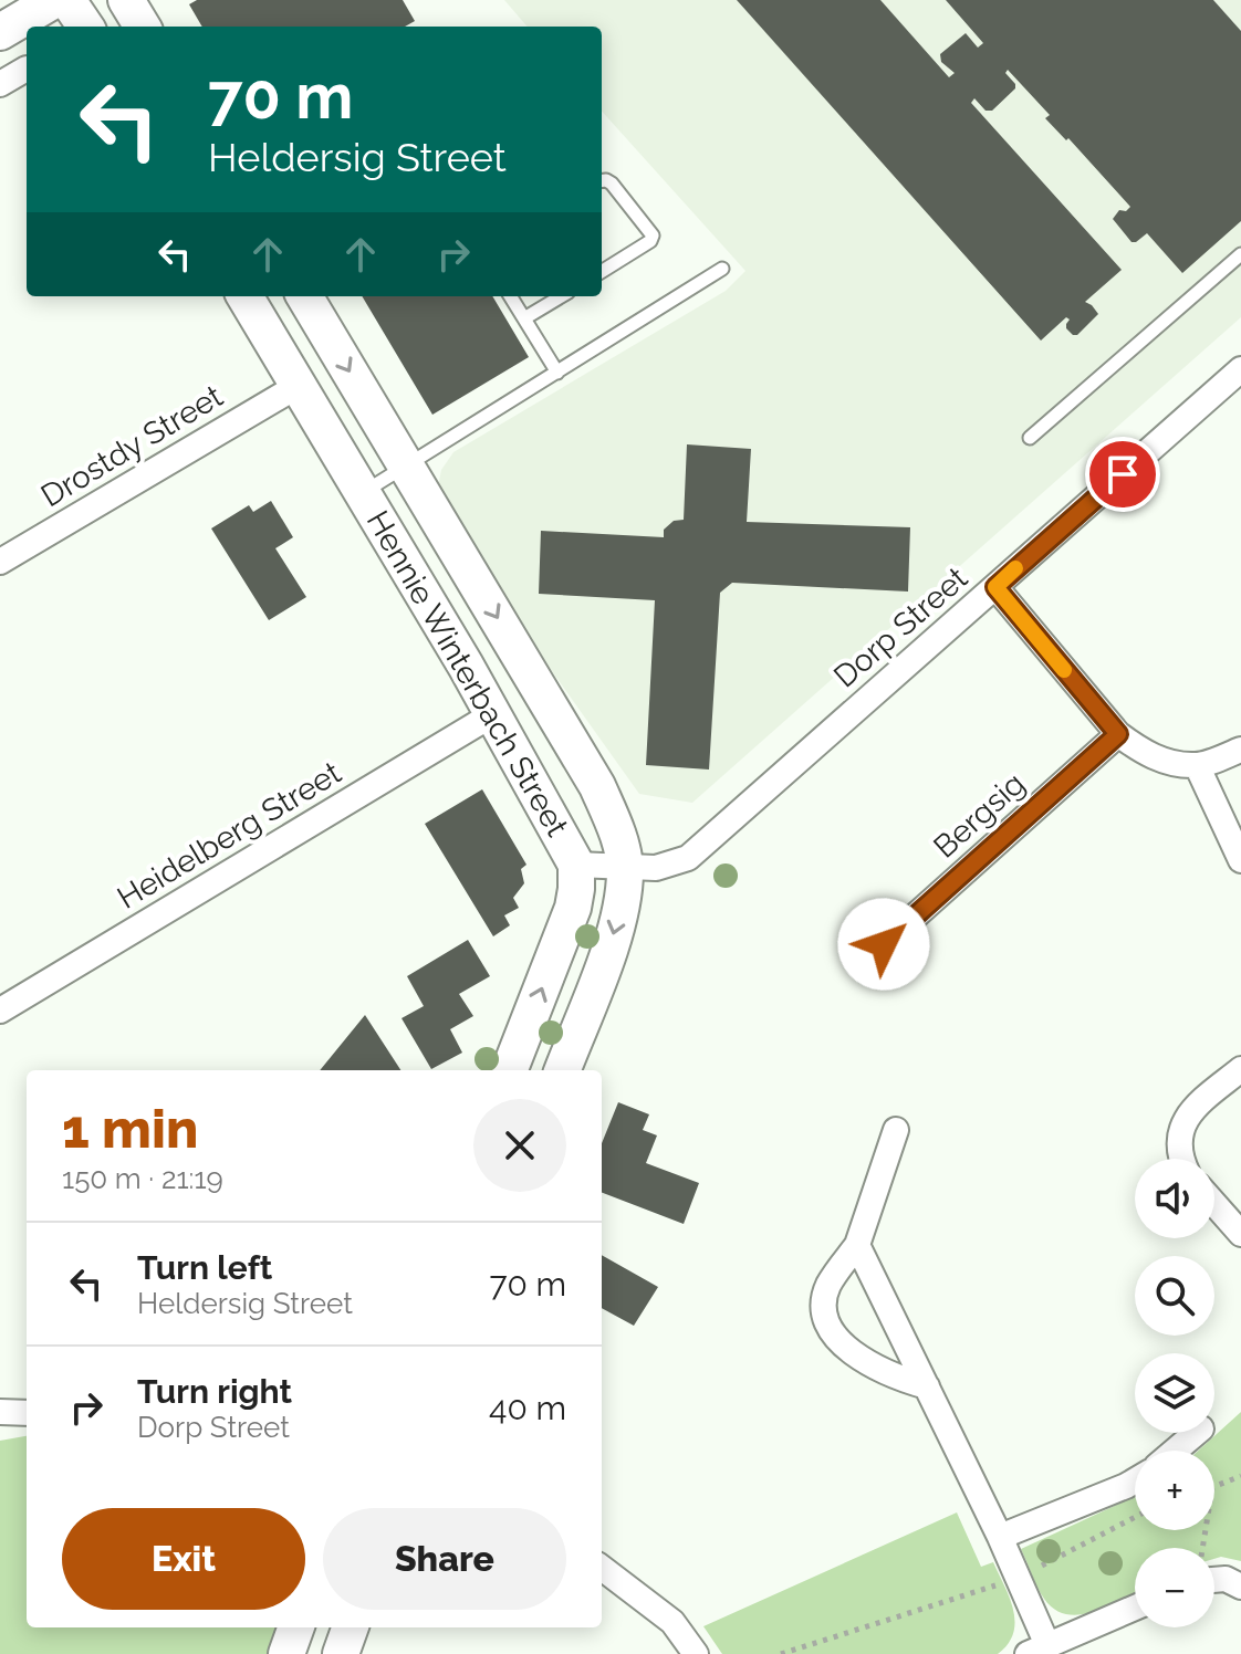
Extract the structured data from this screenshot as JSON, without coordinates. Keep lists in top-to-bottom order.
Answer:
{
  "streets": {
    "street": [
      "Drostdy Street",
      "Dorp Street",
      "Hennie Winterbach Street",
      "Bergsig",
      "Heidelberg Street"
    ]
  },
  "crossings": [
    ["Drostdy Street", "Hennie Winterbach Street"],
    ["Dorp Street", "Hennie Winterbach Street"],
    ["Hennie Winterbach Street", "Heidelberg Street"]
  ],
  "page": {
    "turn": ["70 m", "Heldersig Street"],
    "heading": ["1 min", "150 m · 21:19"],
    "map_buttons": ["+", "−"],
    "list": [
      {
        "name": "Turn left",
        "note": "Heldersig Street",
        "value": "70 m"
      },
      {
        "name": "Turn right",
        "note": "Dorp Street",
        "value": "40 m"
      }
    ],
    "buttons": ["Exit", "Share"]
  }
}
